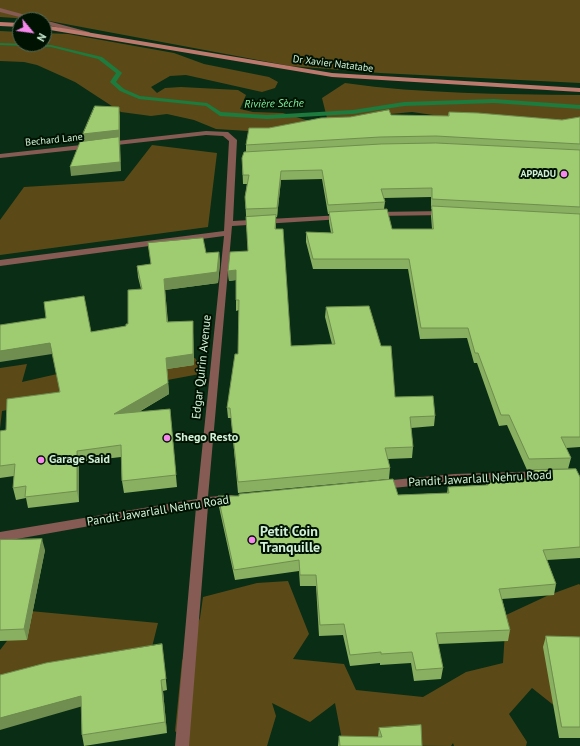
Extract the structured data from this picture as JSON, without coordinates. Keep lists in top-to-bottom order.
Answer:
{
  "streets": {
    "main road": ["Dr Xavier Natatabe"],
    "street": ["Bechard Lane", "Edgar Quirin Avenue", "Pandit Jawarlall Nehru Road"]
  },
  "crossings": [
    ["Bechard Lane", "Edgar Quirin Avenue"],
    ["Edgar Quirin Avenue", "Pandit Jawarlall Nehru Road"]
  ],
  "water": ["Rivière Sèche"],
  "places": [
    "APPADU",
    "Shego Resto",
    "Garage Said",
    "Petit Coin Tranquille"
  ],
  "north": "bottom right"
}
